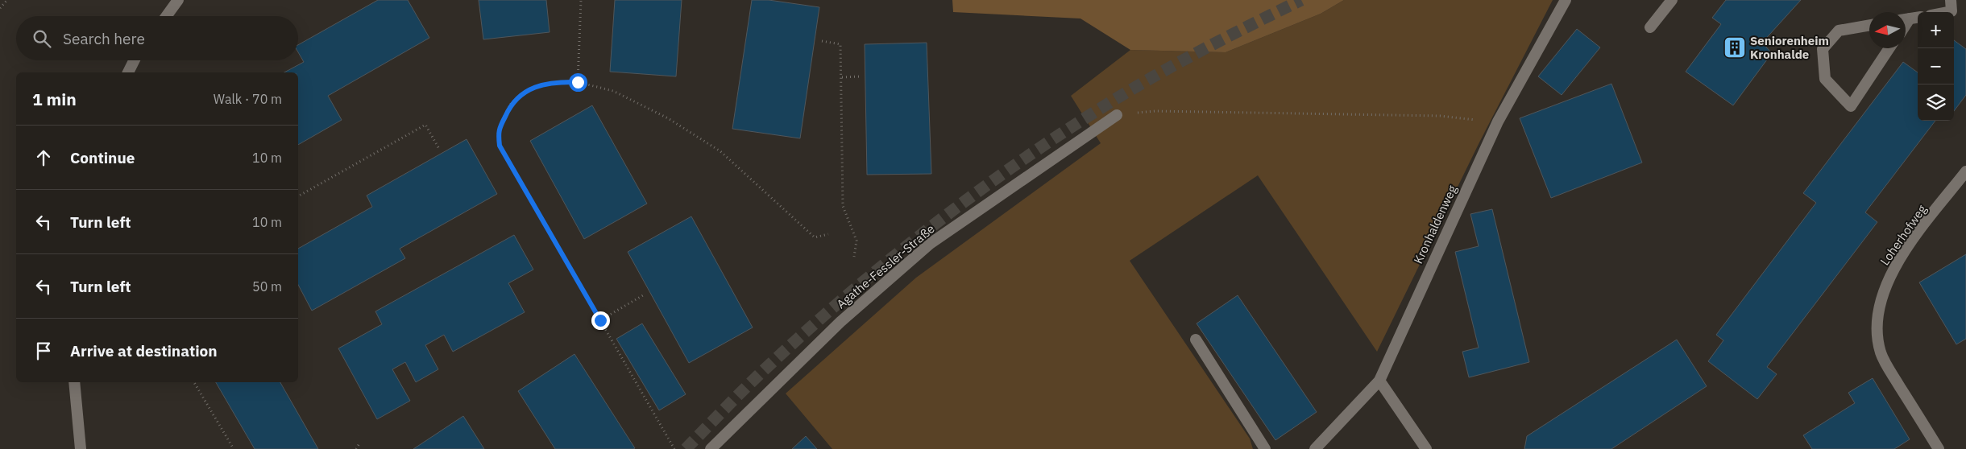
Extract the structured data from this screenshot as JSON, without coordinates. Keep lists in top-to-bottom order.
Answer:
{
  "streets": {
    "street": ["Kronhaldenweg", "Loherhofweg", "Agathe-Fessler-Straße"]
  },
  "places": {
    "building": ["Seniorenheim Kronhalde"]
  },
  "north": "left",
  "page": {
    "map_buttons": ["+", "−"],
    "search": "Search here",
    "heading": ["1 min", "Walk · 70 m"],
    "list": [
      ["Continue", "10 m"],
      ["Turn left", "10 m"],
      ["Turn left", "50 m"],
      "Arrive at destination"
    ]
  }
}
